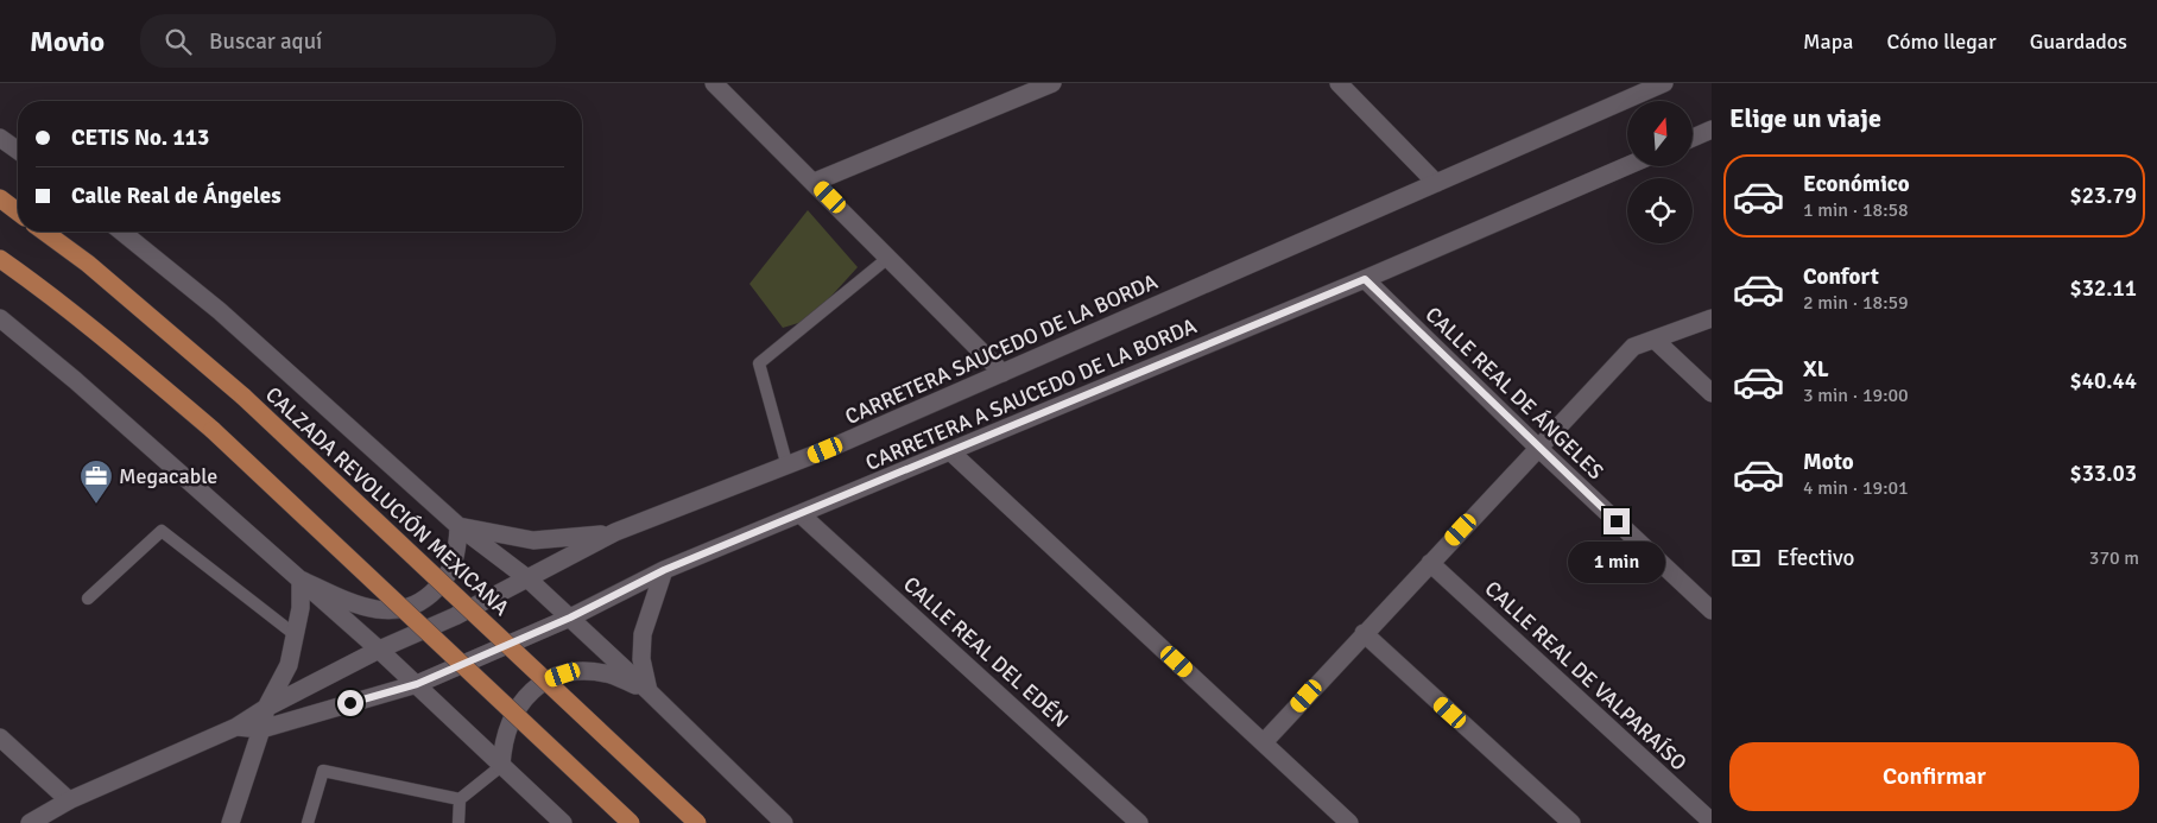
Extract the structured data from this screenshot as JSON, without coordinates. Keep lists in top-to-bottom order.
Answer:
{
  "streets": {
    "main road": ["CALZADA REVOLUCIÓN MEXICANA"],
    "street": [
      "CARRETERA SAUCEDO DE LA BORDA",
      "CALLE REAL DE ÁNGELES",
      "CARRETERA A SAUCEDO DE LA BORDA",
      "CALLE REAL DEL EDÉN",
      "CALLE REAL DE VALPARAÍSO"
    ]
  },
  "crossings": [
    ["CARRETERA SAUCEDO DE LA BORDA", "CALZADA REVOLUCIÓN MEXICANA"],
    ["CALLE REAL DE ÁNGELES", "CARRETERA A SAUCEDO DE LA BORDA"],
    ["CARRETERA A SAUCEDO DE LA BORDA", "CALZADA REVOLUCIÓN MEXICANA"],
    ["CARRETERA A SAUCEDO DE LA BORDA", "CALLE REAL DEL EDÉN"]
  ],
  "places": {
    "office": ["Megacable"]
  },
  "north": "top",
  "page": {
    "header": "Movio",
    "search": "Buscar aquí",
    "nav": ["Mapa", "Cómo llegar", "Guardados"],
    "heading": "Elige un viaje",
    "banner": ["CETIS No. 113", "Calle Real de Ángeles"],
    "list": [
      {
        "name": "Económico",
        "note": "1 min · 18:58",
        "value": "$23.79"
      },
      {
        "name": "Confort",
        "note": "2 min · 18:59",
        "value": "$32.11"
      },
      {
        "name": "XL",
        "note": "3 min · 19:00",
        "value": "$40.44"
      },
      {
        "name": "Moto",
        "note": "4 min · 19:01",
        "value": "$33.03"
      }
    ],
    "pay": ["Efectivo", "370 m"],
    "bubble": "1 min",
    "buttons": "Confirmar"
  }
}
